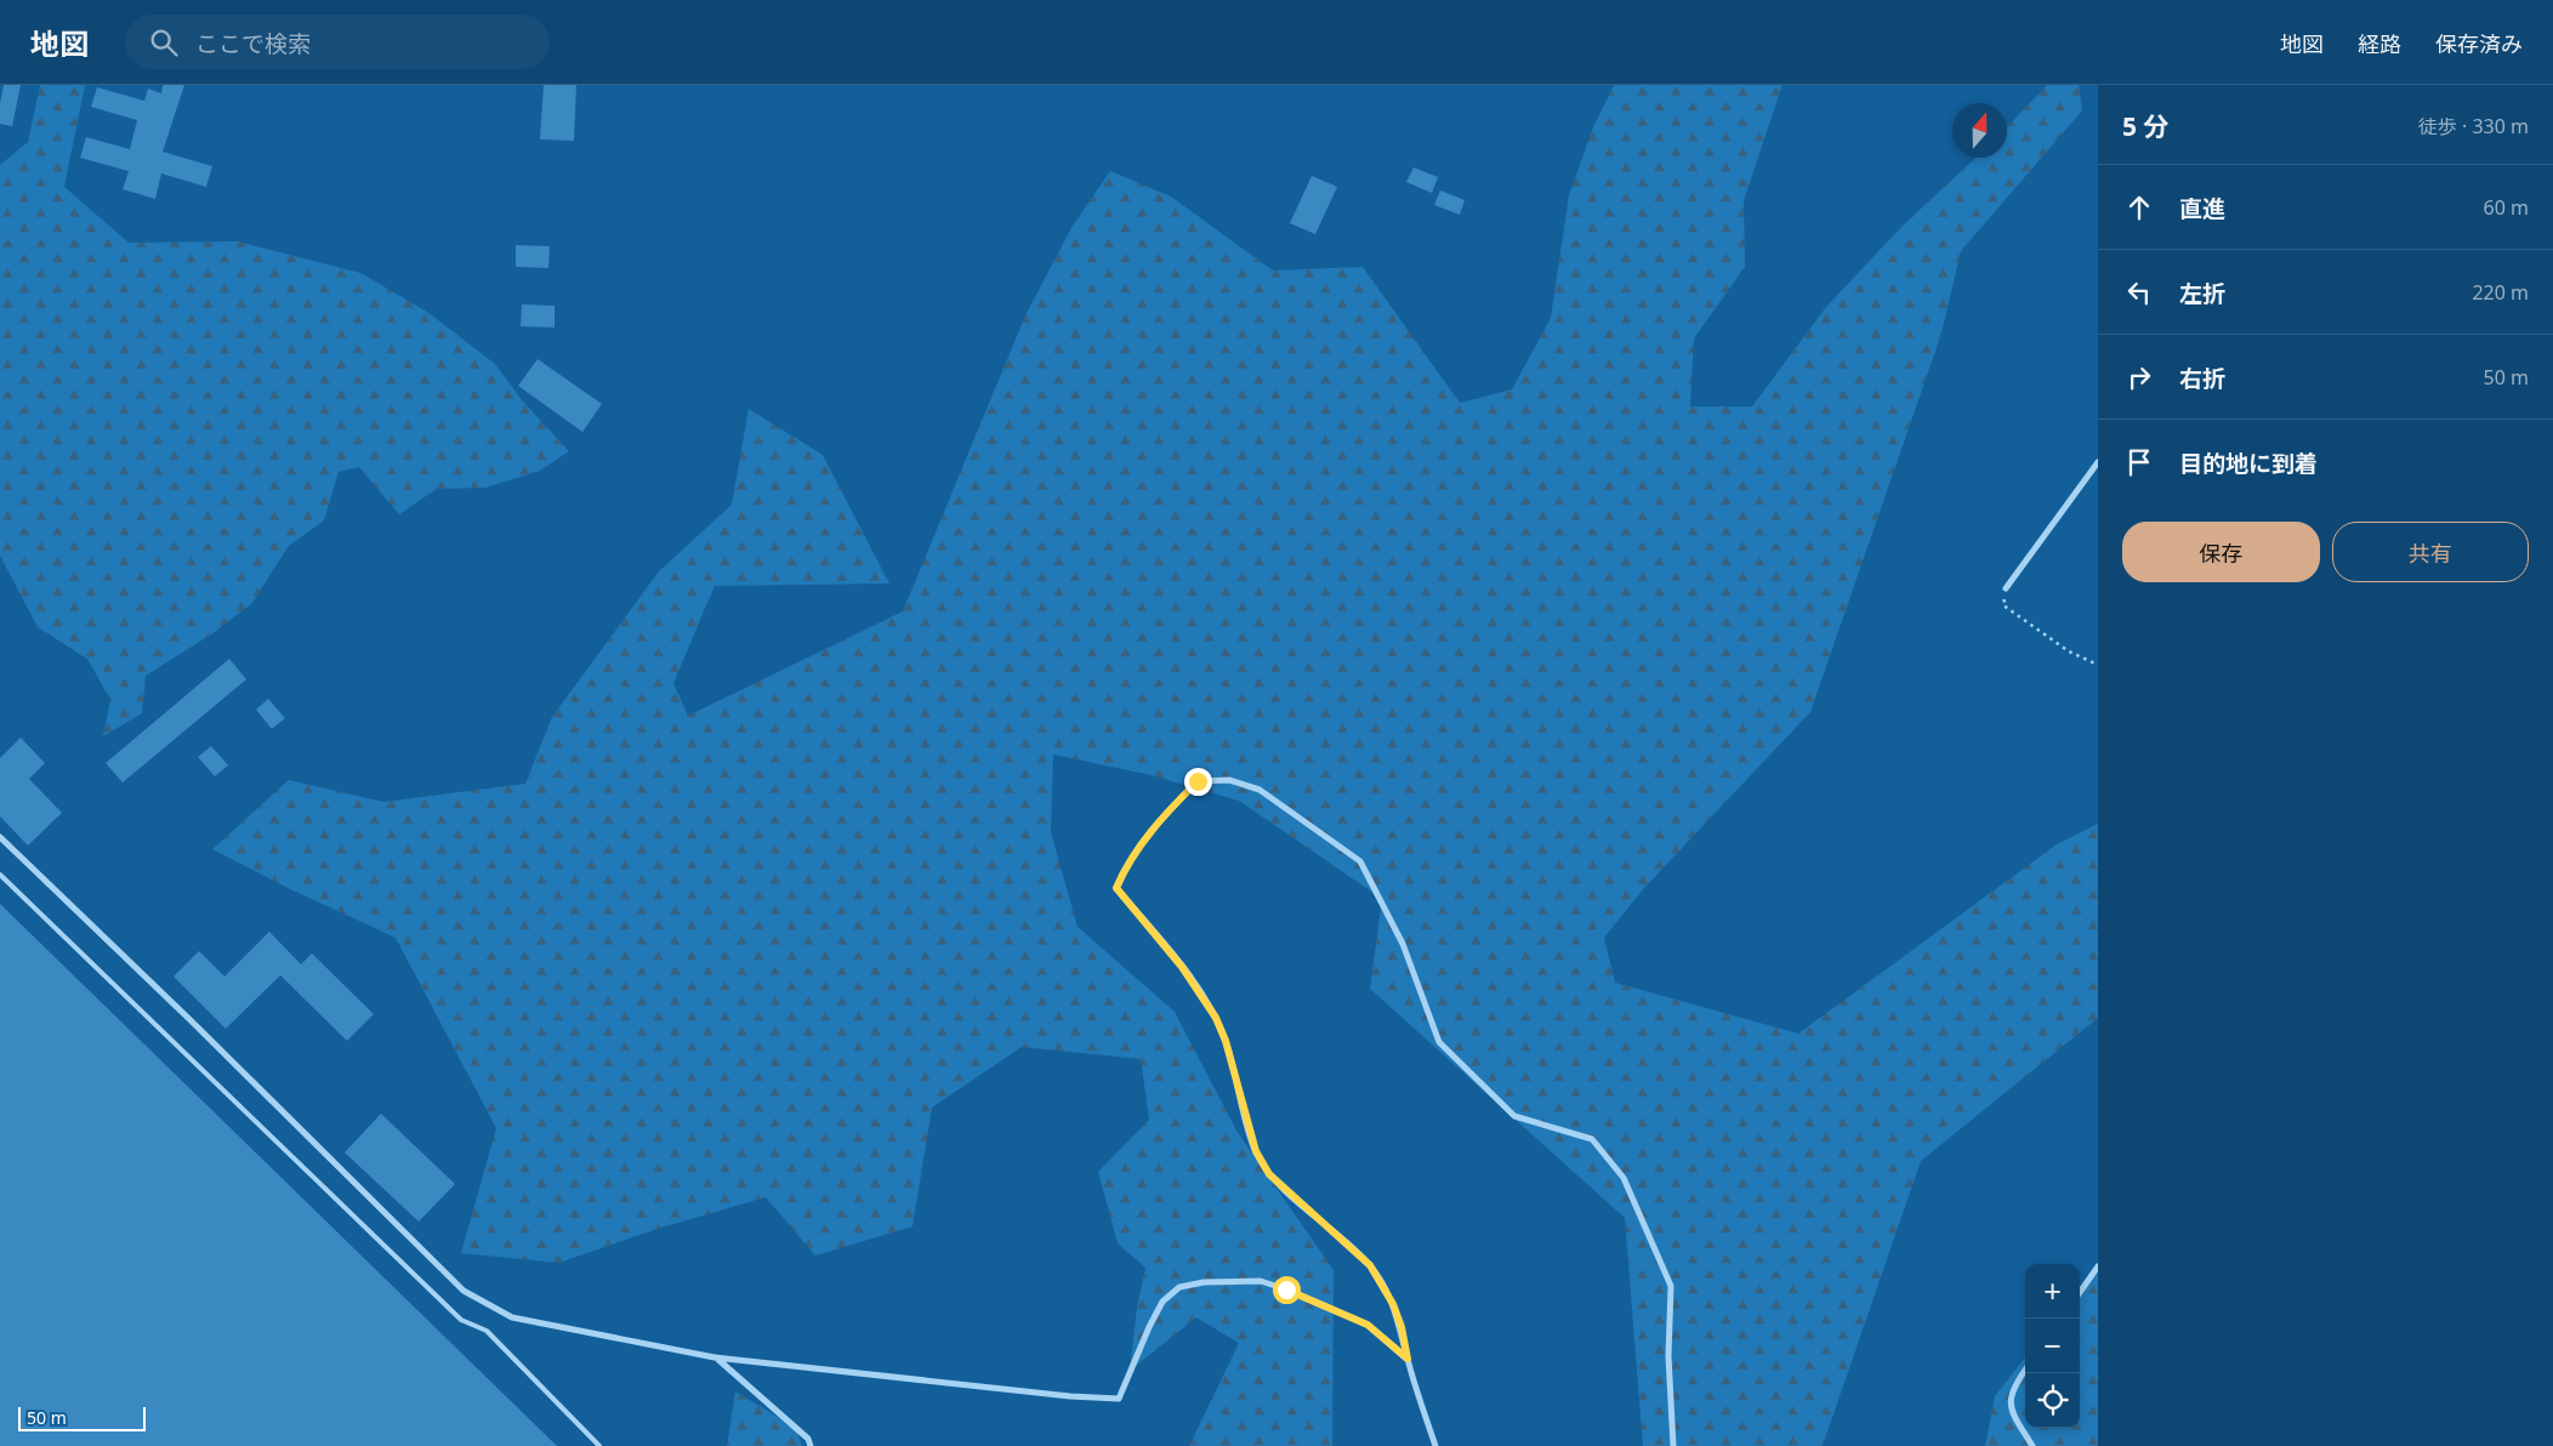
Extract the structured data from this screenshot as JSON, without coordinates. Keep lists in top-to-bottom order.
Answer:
{
  "scale_bar": "50 m",
  "north": "top",
  "page": {
    "header": "地図",
    "search": "ここで検索",
    "nav": ["地図", "経路", "保存済み"],
    "heading": ["5 分", "徒歩 · 330 m"],
    "list": [
      ["直進", "60 m"],
      ["左折", "220 m"],
      ["右折", "50 m"],
      "目的地に到着"
    ],
    "buttons": ["保存", "共有"],
    "map_buttons": ["+", "−"],
    "scale": "50 m"
  }
}
